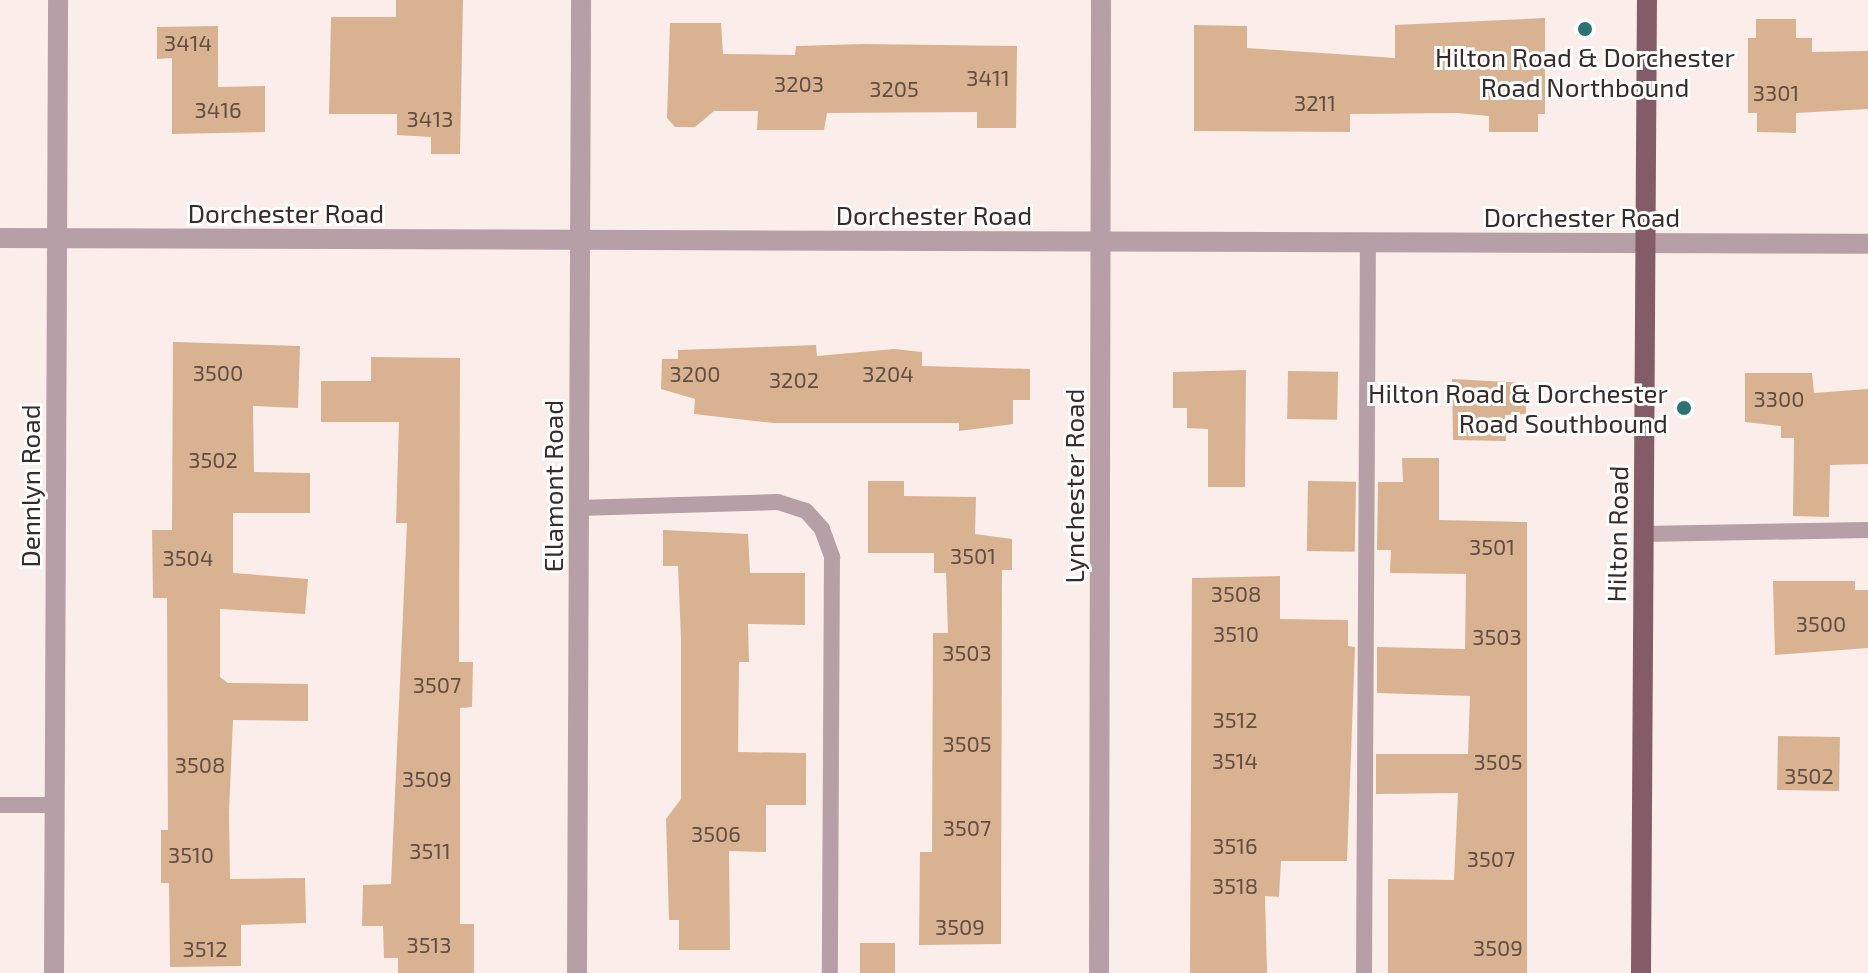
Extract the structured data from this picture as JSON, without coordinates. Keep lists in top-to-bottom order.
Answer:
{
  "streets": {
    "main road": ["Hilton Road"],
    "street": [
      "Dorchester Road",
      "Dennlyn Road",
      "Ellamont Road",
      "Lynchester Road"
    ]
  },
  "crossings": [
    ["Dorchester Road", "Dennlyn Road"],
    ["Dorchester Road", "Ellamont Road"],
    ["Dorchester Road", "Lynchester Road"],
    ["Dorchester Road", "Hilton Road"]
  ],
  "places": ["Hilton Road & Dorchester Road Northbound", "Hilton Road & Dorchester Road Southbound"],
  "house_numbers": [
    "3414",
    "3411",
    "3203",
    "3205",
    "3301",
    "3211",
    "3416",
    "3413",
    "3500",
    "3200",
    "3204",
    "3202",
    "3300",
    "3502",
    "3501",
    "3501",
    "3504",
    "3508",
    "3500",
    "3510",
    "3503",
    "3503",
    "3507",
    "3512",
    "3505",
    "3514",
    "3505",
    "3508",
    "3502",
    "3509",
    "3507",
    "3506",
    "3516",
    "3511",
    "3510",
    "3507",
    "3518",
    "3509",
    "3513",
    "3509",
    "3512"
  ]
}
